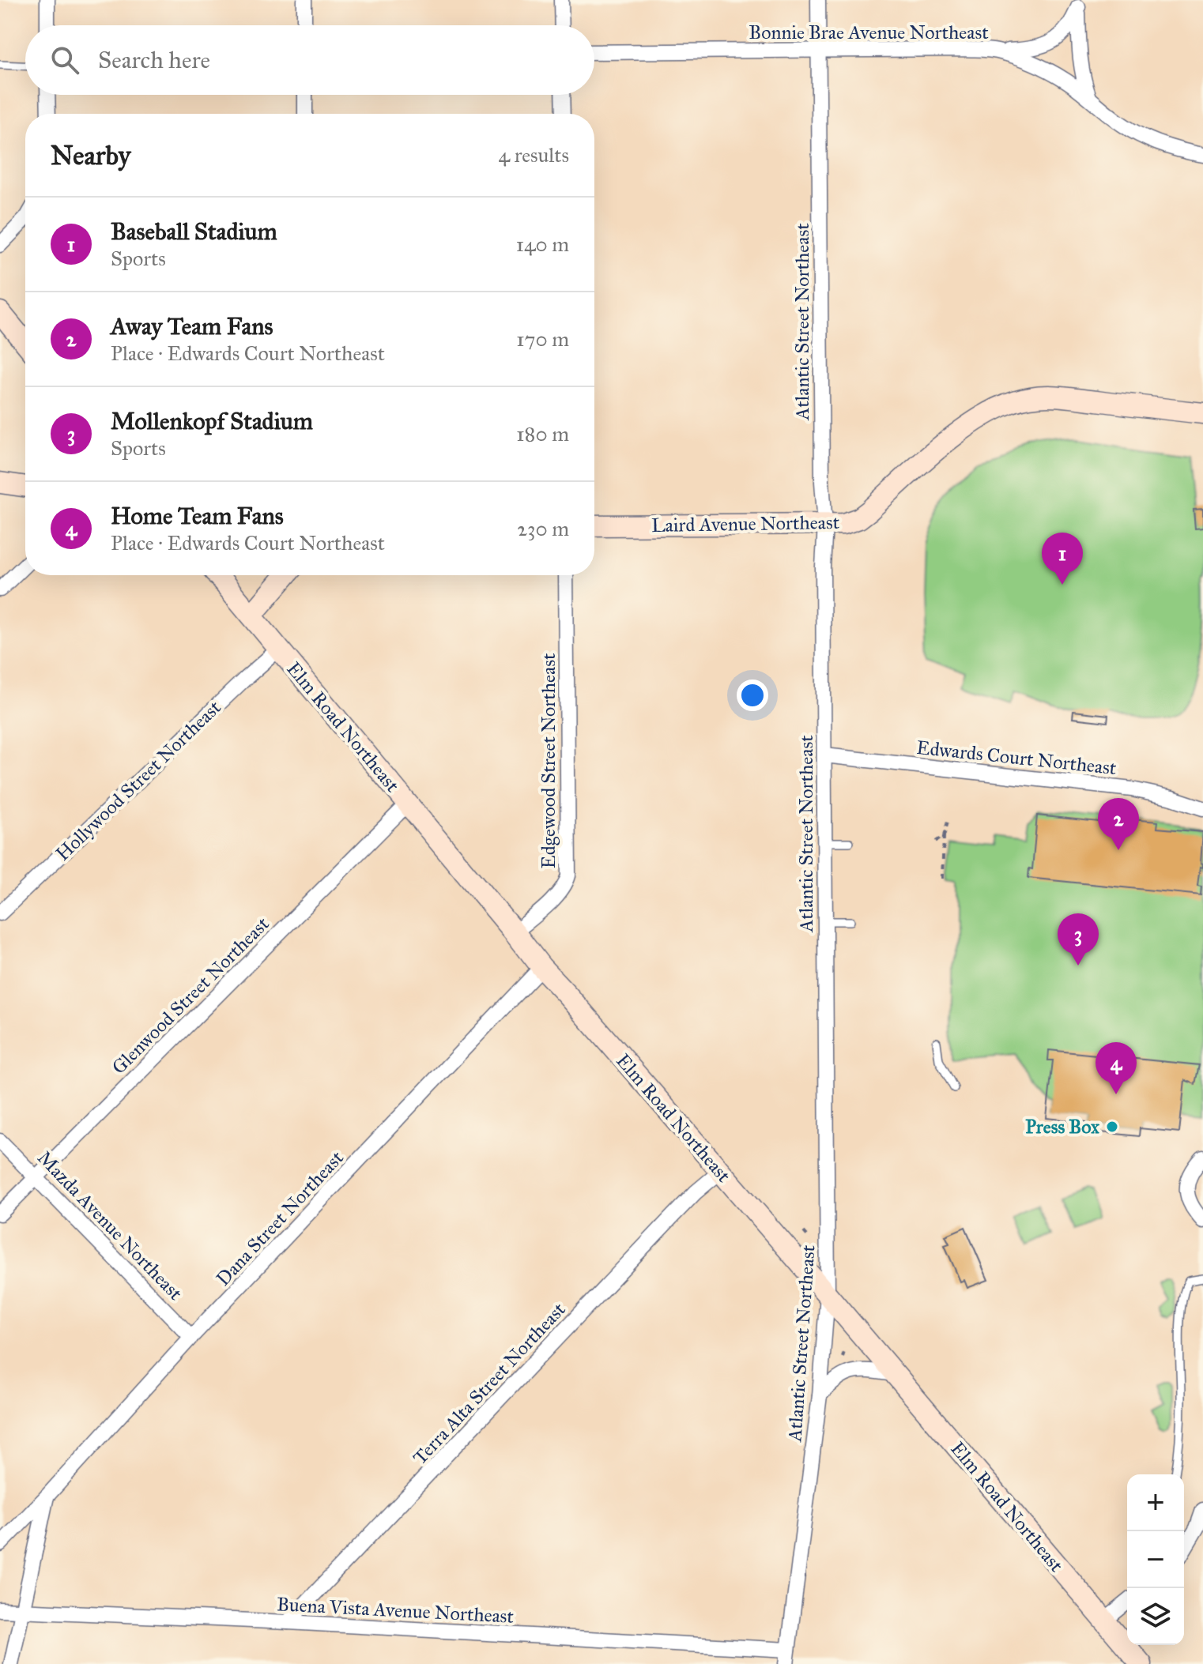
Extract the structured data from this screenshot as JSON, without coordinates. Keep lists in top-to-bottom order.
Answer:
{
  "streets": {
    "main road": ["Laird Avenue Northeast", "Elm Road Northeast"],
    "street": [
      "Bonnie Brae Avenue Northeast",
      "Atlantic Street Northeast",
      "Edwards Court Northeast",
      "Edgewood Street Northeast",
      "Hollywood Street Northeast",
      "Glenwood Street Northeast",
      "Dana Street Northeast",
      "Mazda Avenue Northeast",
      "Terra Alta Street Northeast",
      "Buena Vista Avenue Northeast"
    ]
  },
  "crossings": [
    ["Bonnie Brae Avenue Northeast", "Atlantic Street Northeast"],
    ["Atlantic Street Northeast", "Laird Avenue Northeast"],
    ["Atlantic Street Northeast", "Elm Road Northeast"],
    ["Atlantic Street Northeast", "Edwards Court Northeast"],
    ["Atlantic Street Northeast", "Buena Vista Avenue Northeast"],
    ["Elm Road Northeast", "Edgewood Street Northeast"],
    ["Elm Road Northeast", "Hollywood Street Northeast"],
    ["Elm Road Northeast", "Glenwood Street Northeast"],
    ["Elm Road Northeast", "Dana Street Northeast"],
    ["Elm Road Northeast", "Terra Alta Street Northeast"],
    ["Glenwood Street Northeast", "Mazda Avenue Northeast"],
    ["Dana Street Northeast", "Mazda Avenue Northeast"],
    ["Terra Alta Street Northeast", "Buena Vista Avenue Northeast"]
  ],
  "places": ["Press Box"],
  "page": {
    "search": "Search here",
    "heading": ["Nearby", "4 results"],
    "list": [
      {
        "mark": "1",
        "name": "Baseball Stadium",
        "note": "Sports",
        "value": "140 m"
      },
      {
        "mark": "2",
        "name": "Away Team Fans",
        "note": "Place · Edwards Court Northeast",
        "value": "170 m"
      },
      {
        "mark": "3",
        "name": "Mollenkopf Stadium",
        "note": "Sports",
        "value": "180 m"
      },
      {
        "mark": "4",
        "name": "Home Team Fans",
        "note": "Place · Edwards Court Northeast",
        "value": "230 m"
      }
    ],
    "pins": [
      "1",
      "2",
      "3",
      "4"
    ],
    "map_buttons": ["+", "−"]
  }
}
